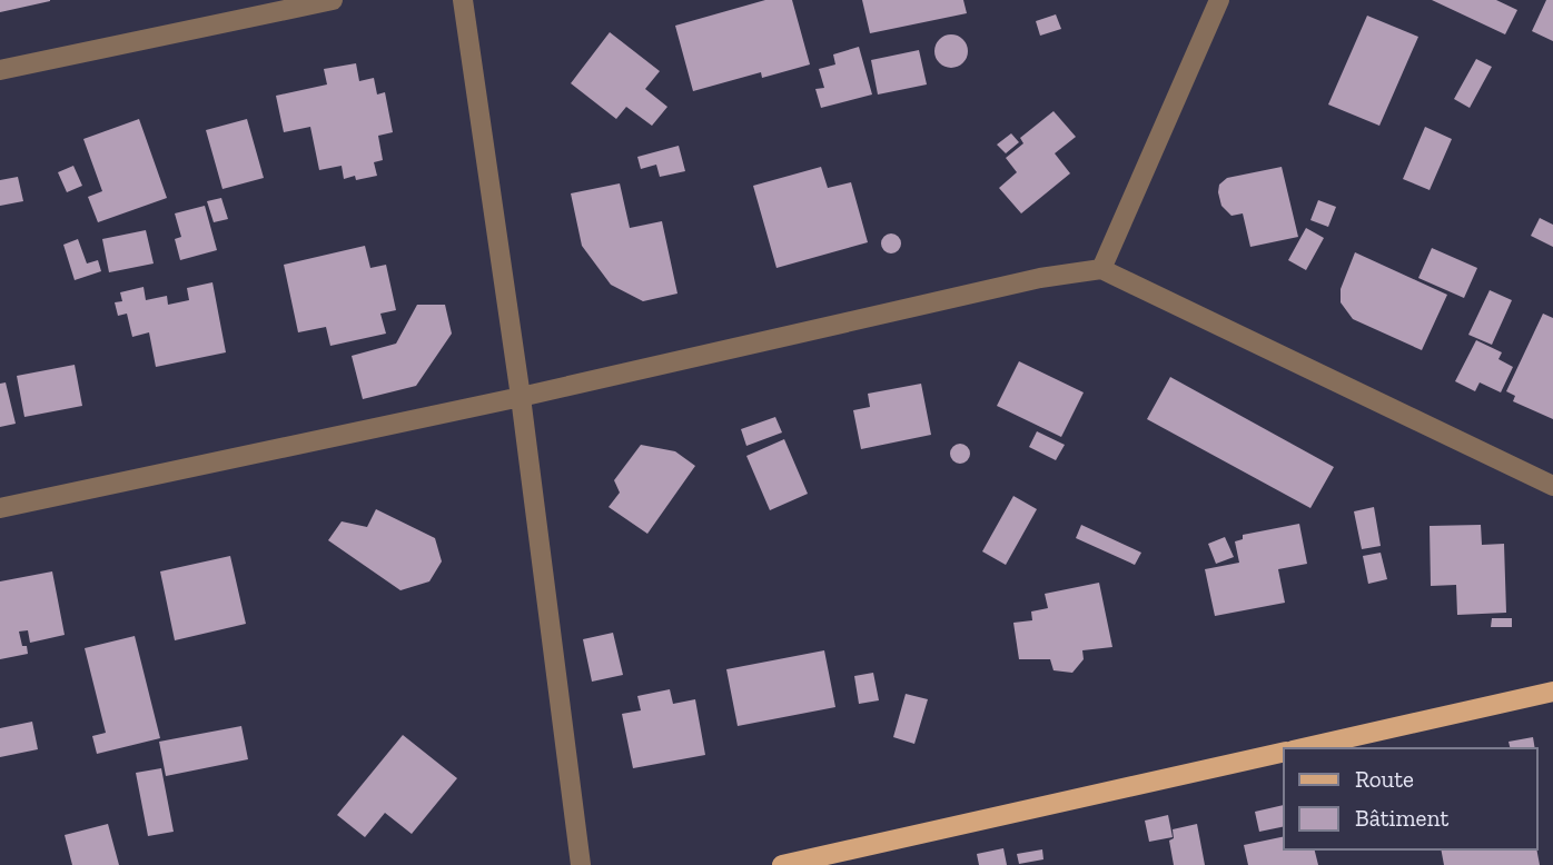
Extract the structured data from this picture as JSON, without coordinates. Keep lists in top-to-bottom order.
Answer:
{
  "legend": ["Route", "Bâtiment"]
}
